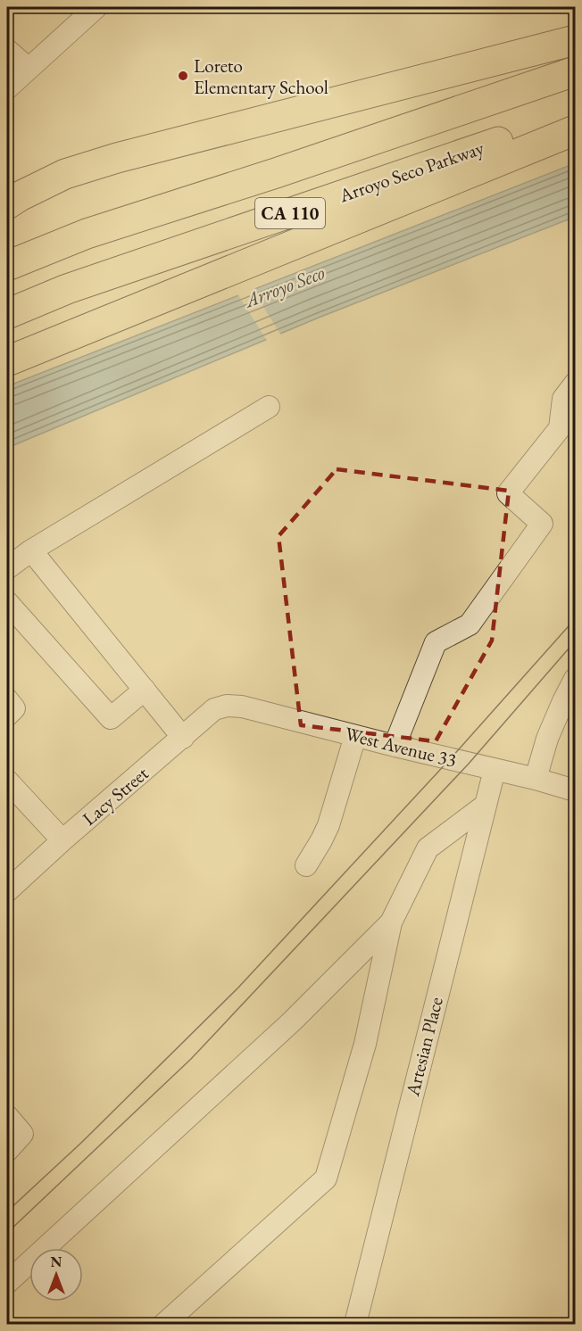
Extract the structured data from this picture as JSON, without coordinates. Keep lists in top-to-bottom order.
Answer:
{
  "streets": {
    "highway": ["Arroyo Seco Parkway", "CA 110"],
    "street": ["West Avenue 33", "Lacy Street", "Artesian Place"]
  },
  "crossings": [
    ["West Avenue 33", "Lacy Street"],
    ["West Avenue 33", "Artesian Place"]
  ],
  "water": ["Arroyo Seco"],
  "places": ["Loreto Elementary School"],
  "north": "top"
}
